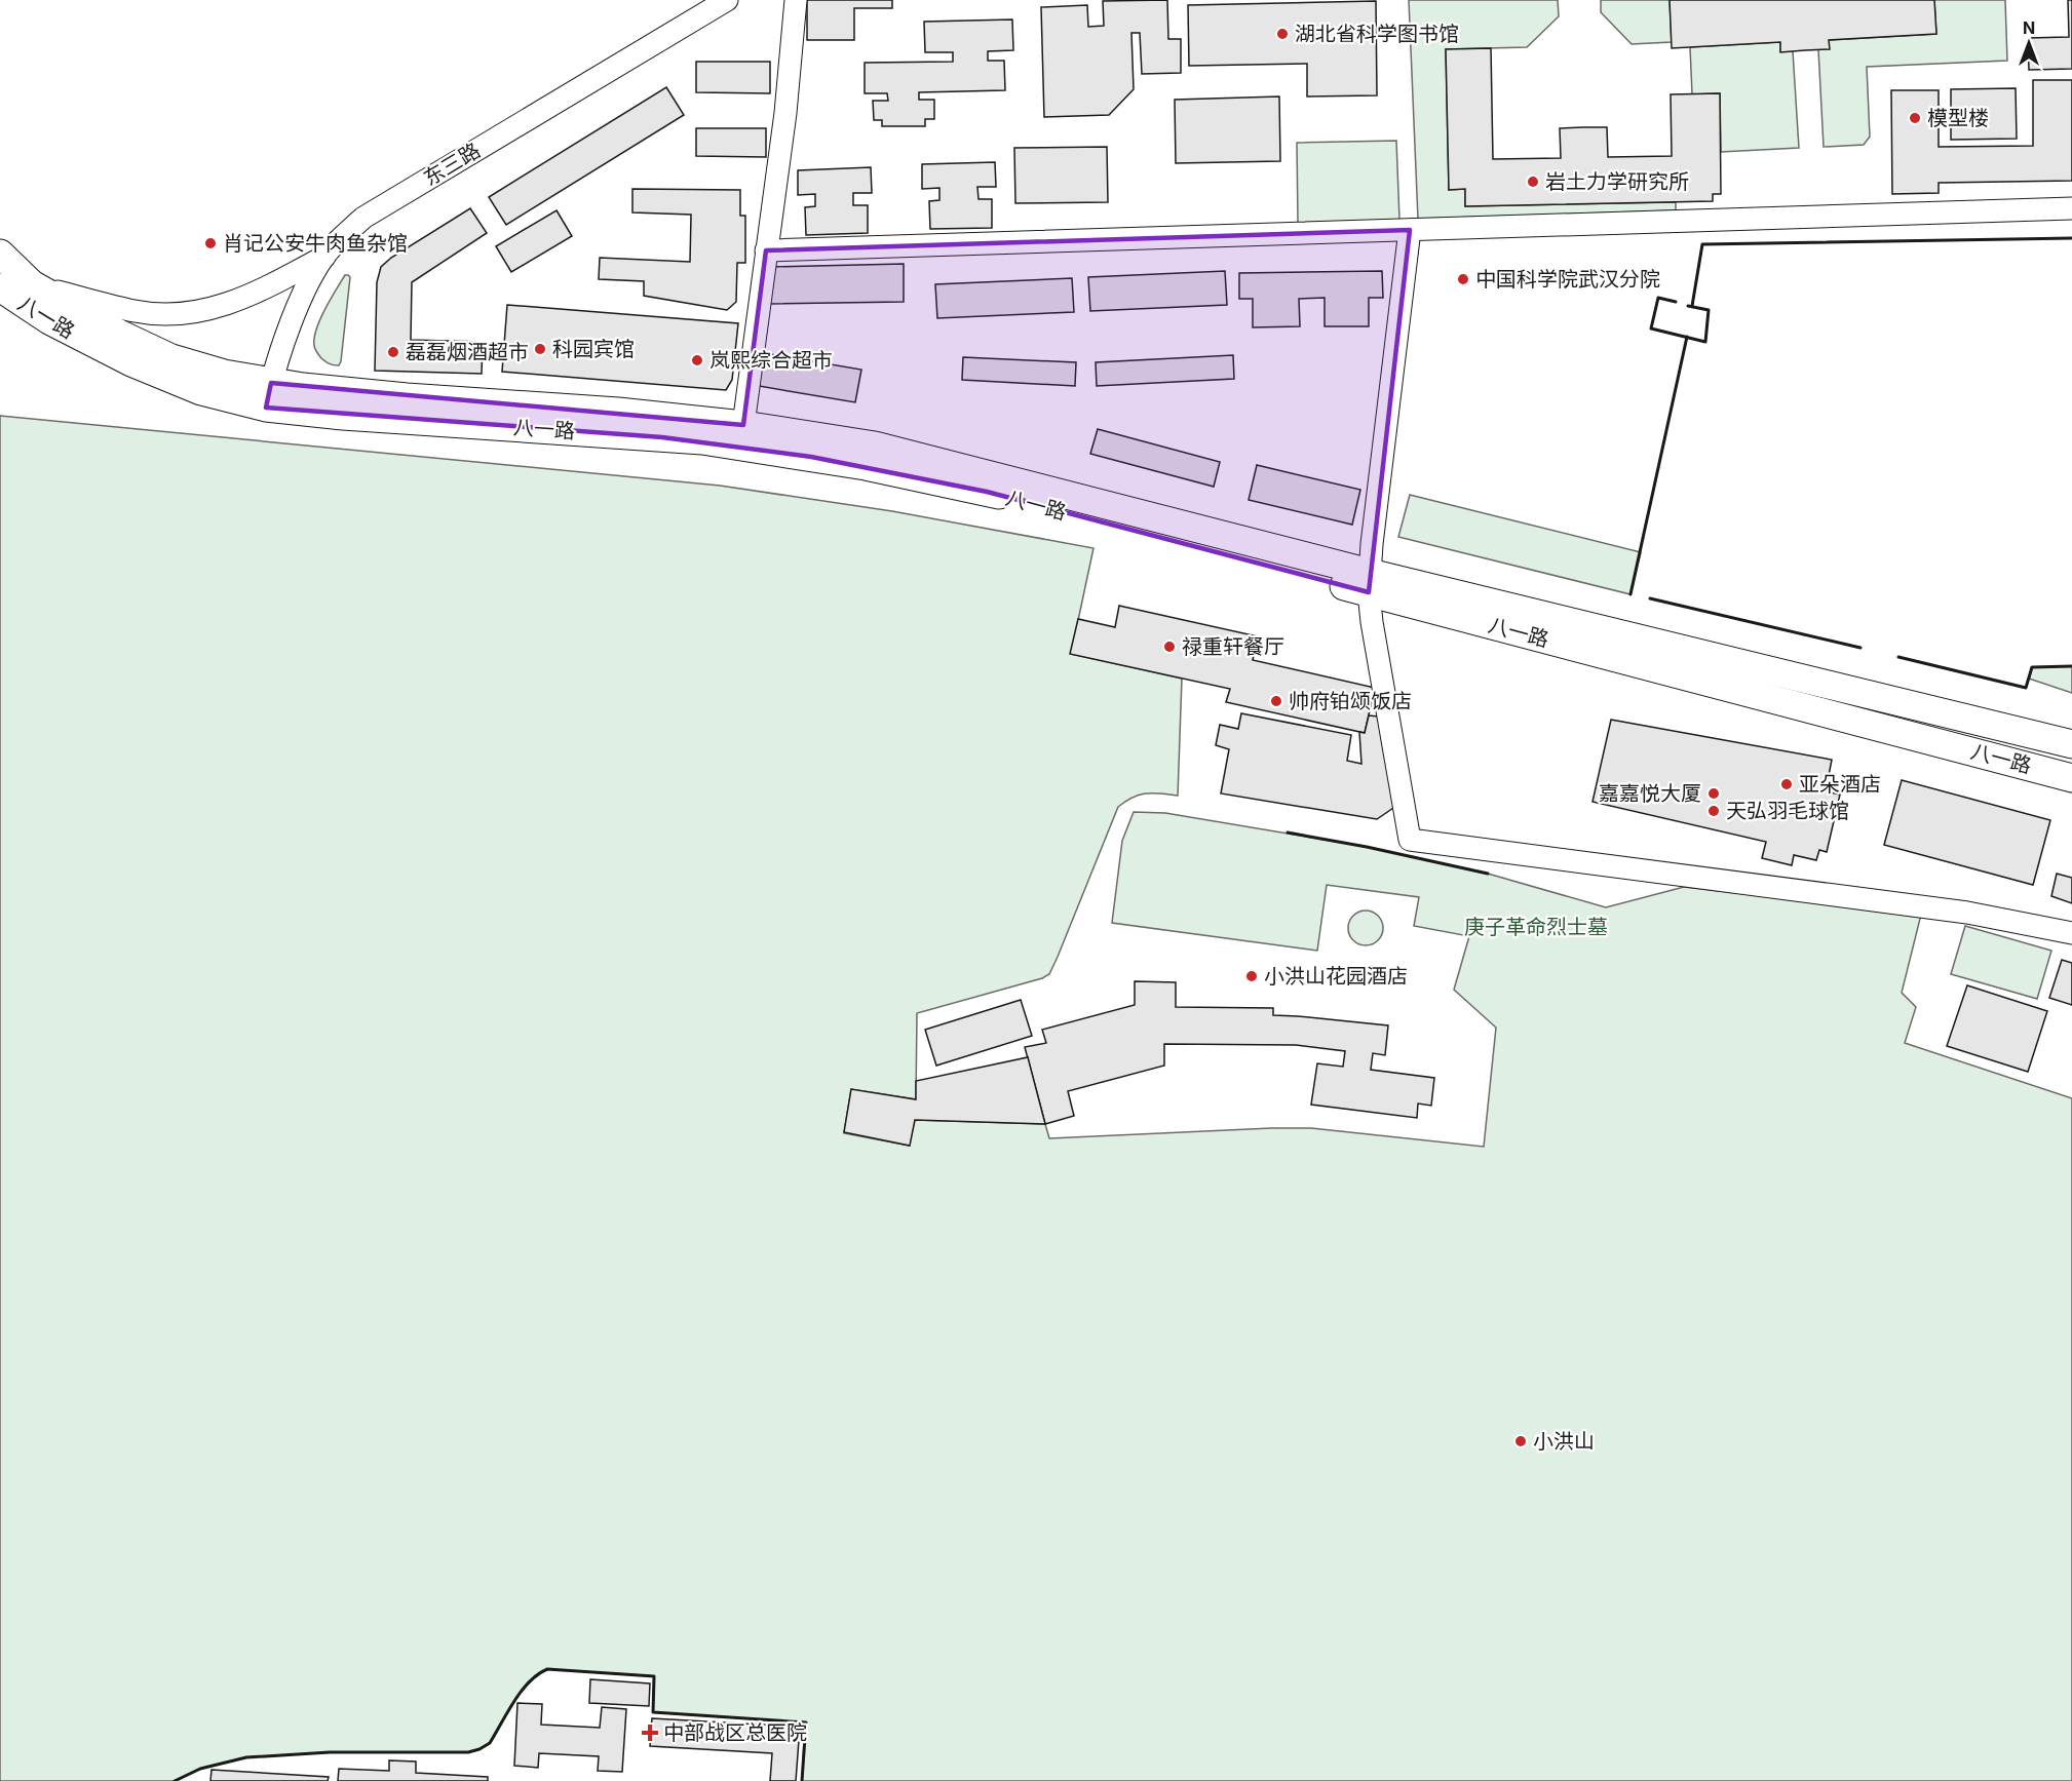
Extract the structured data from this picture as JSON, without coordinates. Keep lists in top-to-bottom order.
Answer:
{
  "streets": {
    "main road": ["八一路"],
    "street": ["东三路"]
  },
  "crossings": [
    ["东三路", "八一路"]
  ],
  "parks": ["庚子革命烈士墓"],
  "places": {
    "other": [
      "湖北省科学图书馆",
      "模型楼",
      "岩土力学研究所",
      "肖记公安牛肉鱼杂馆",
      "中国科学院武汉分院",
      "科园宾馆",
      "磊磊烟酒超市",
      "岚熙综合超市",
      "禄重轩餐厅",
      "帅府铂颂饭店",
      "亚朵酒店",
      "嘉嘉悦大厦",
      "天弘羽毛球馆",
      "小洪山花园酒店",
      "小洪山"
    ],
    "health": ["中部战区总医院"]
  },
  "north": "top"
}
